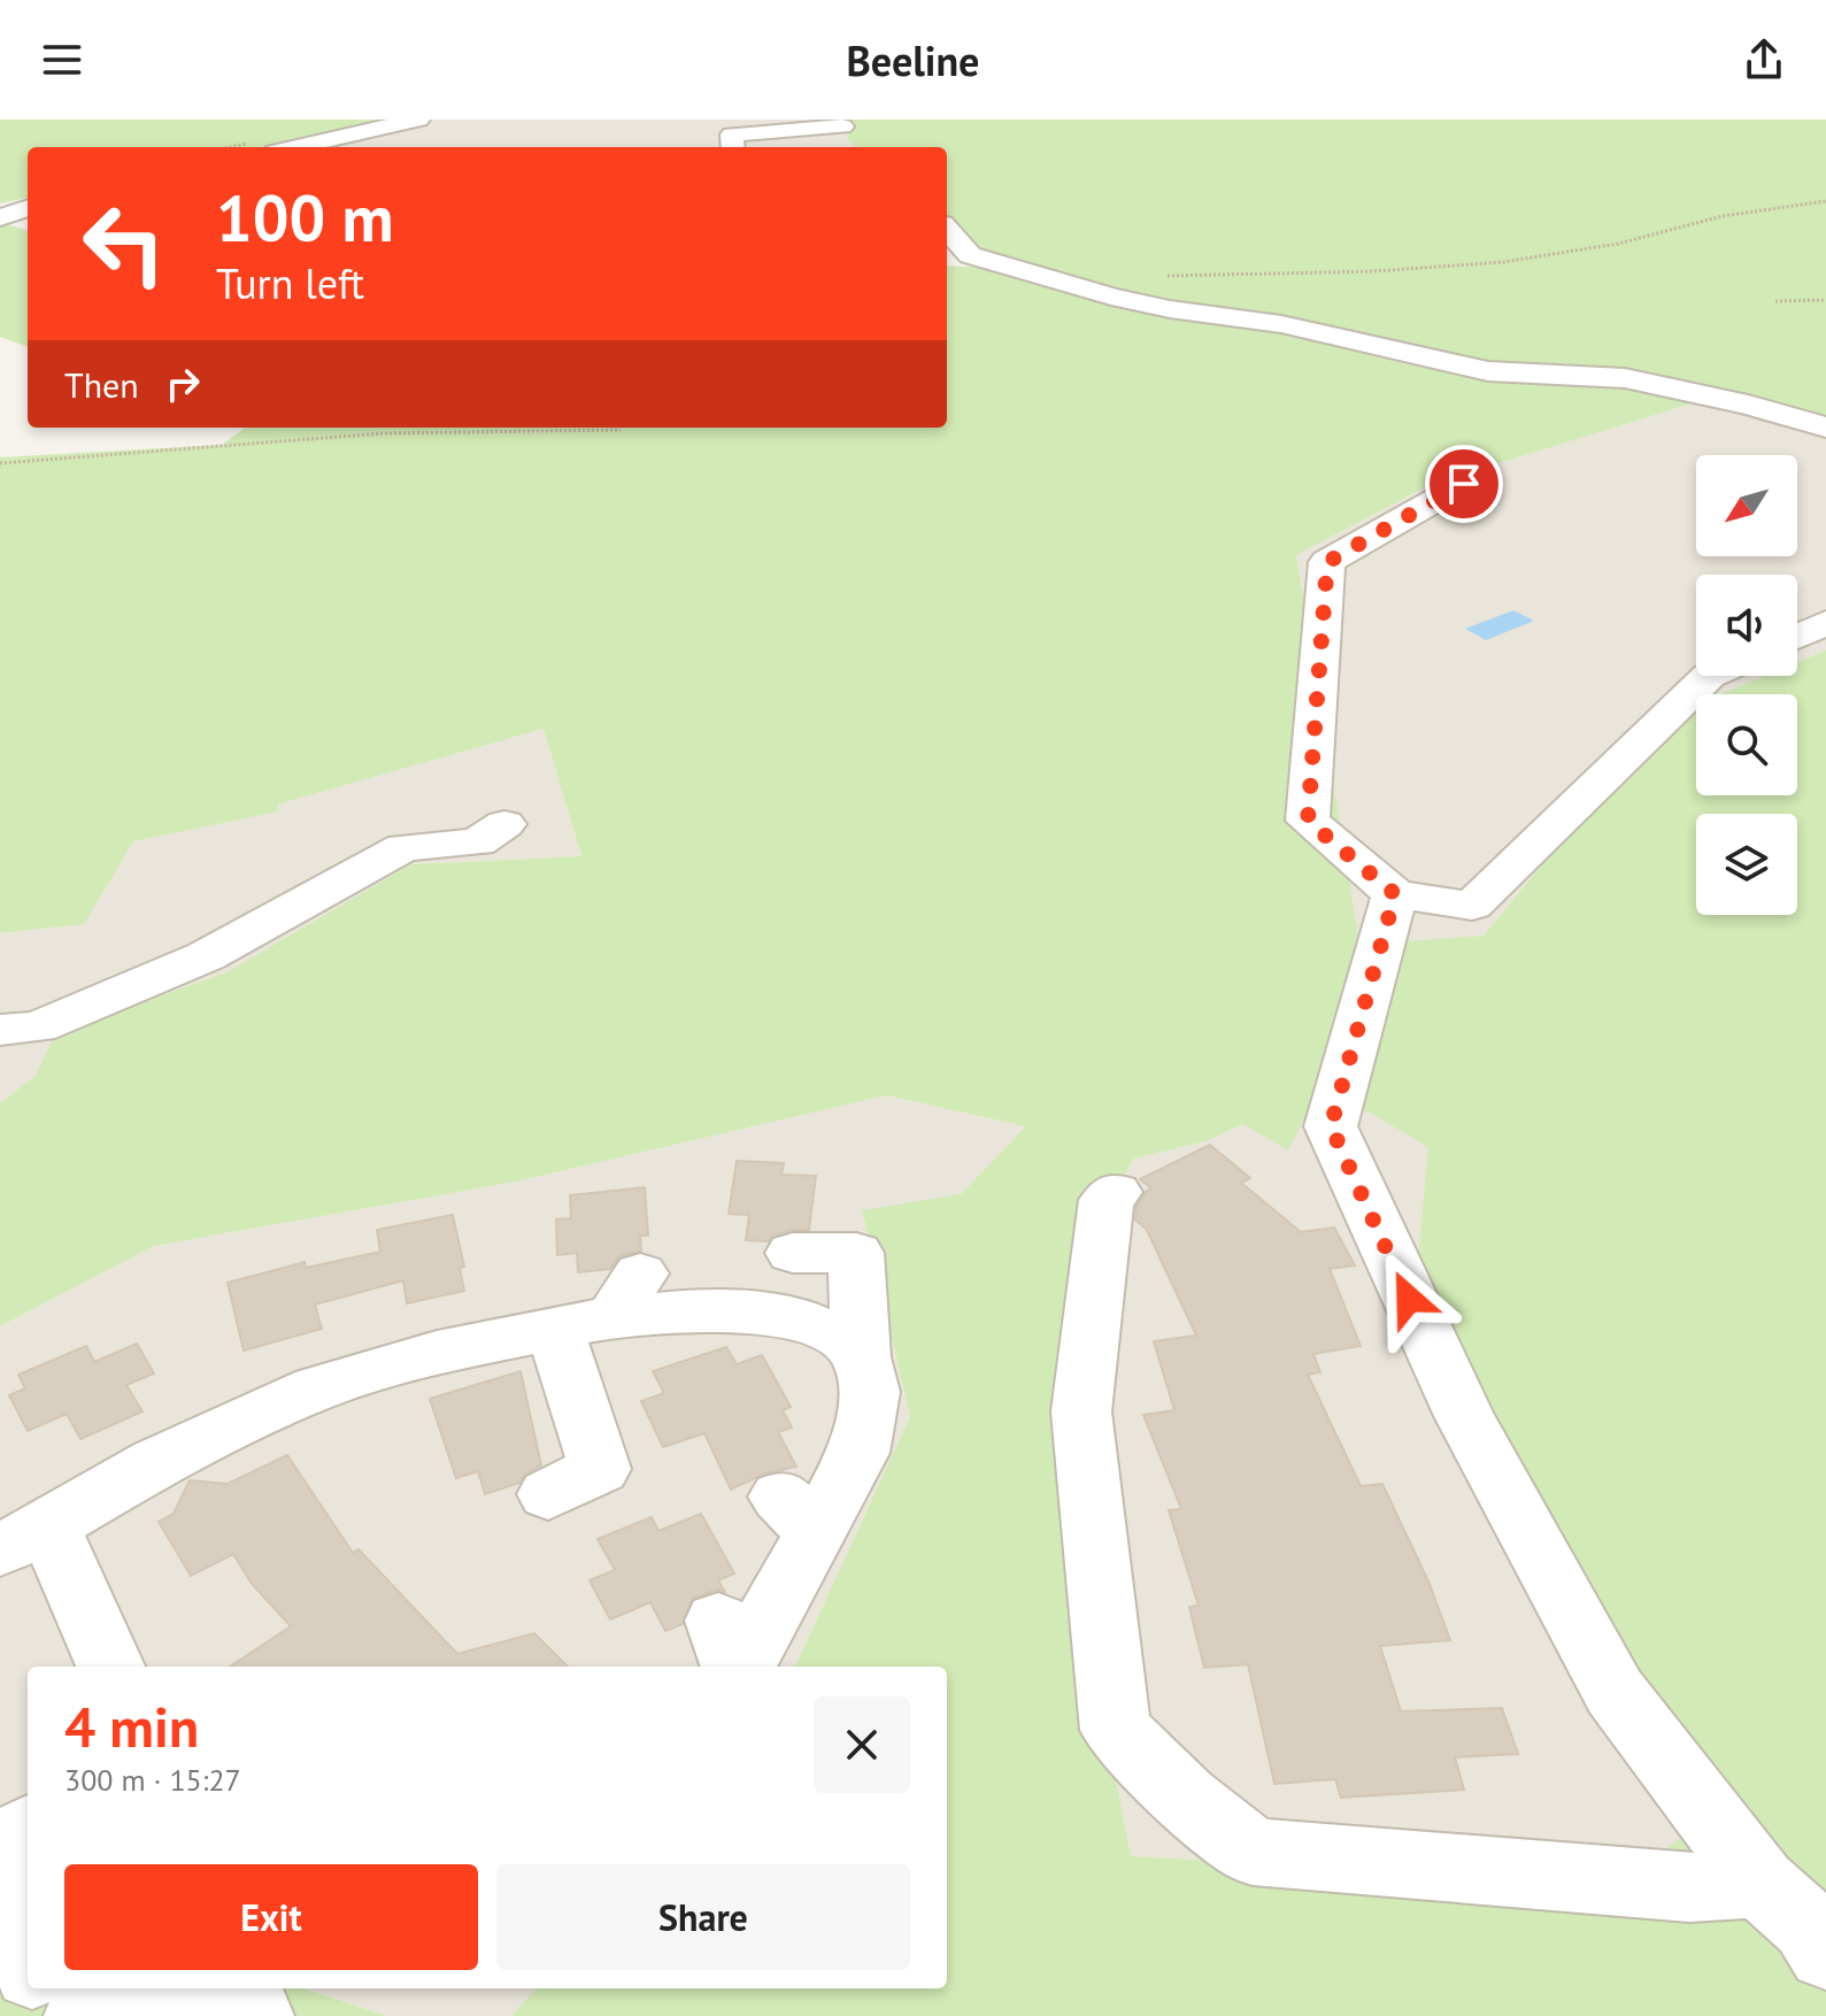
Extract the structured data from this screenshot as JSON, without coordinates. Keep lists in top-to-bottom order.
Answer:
{
  "north": "bottom left",
  "page": {
    "header": "Beeline",
    "turn": ["100 m", "Turn left"],
    "then": "Then",
    "heading": ["4 min", "300 m · 15:27"],
    "buttons": ["Exit", "Share"]
  }
}
